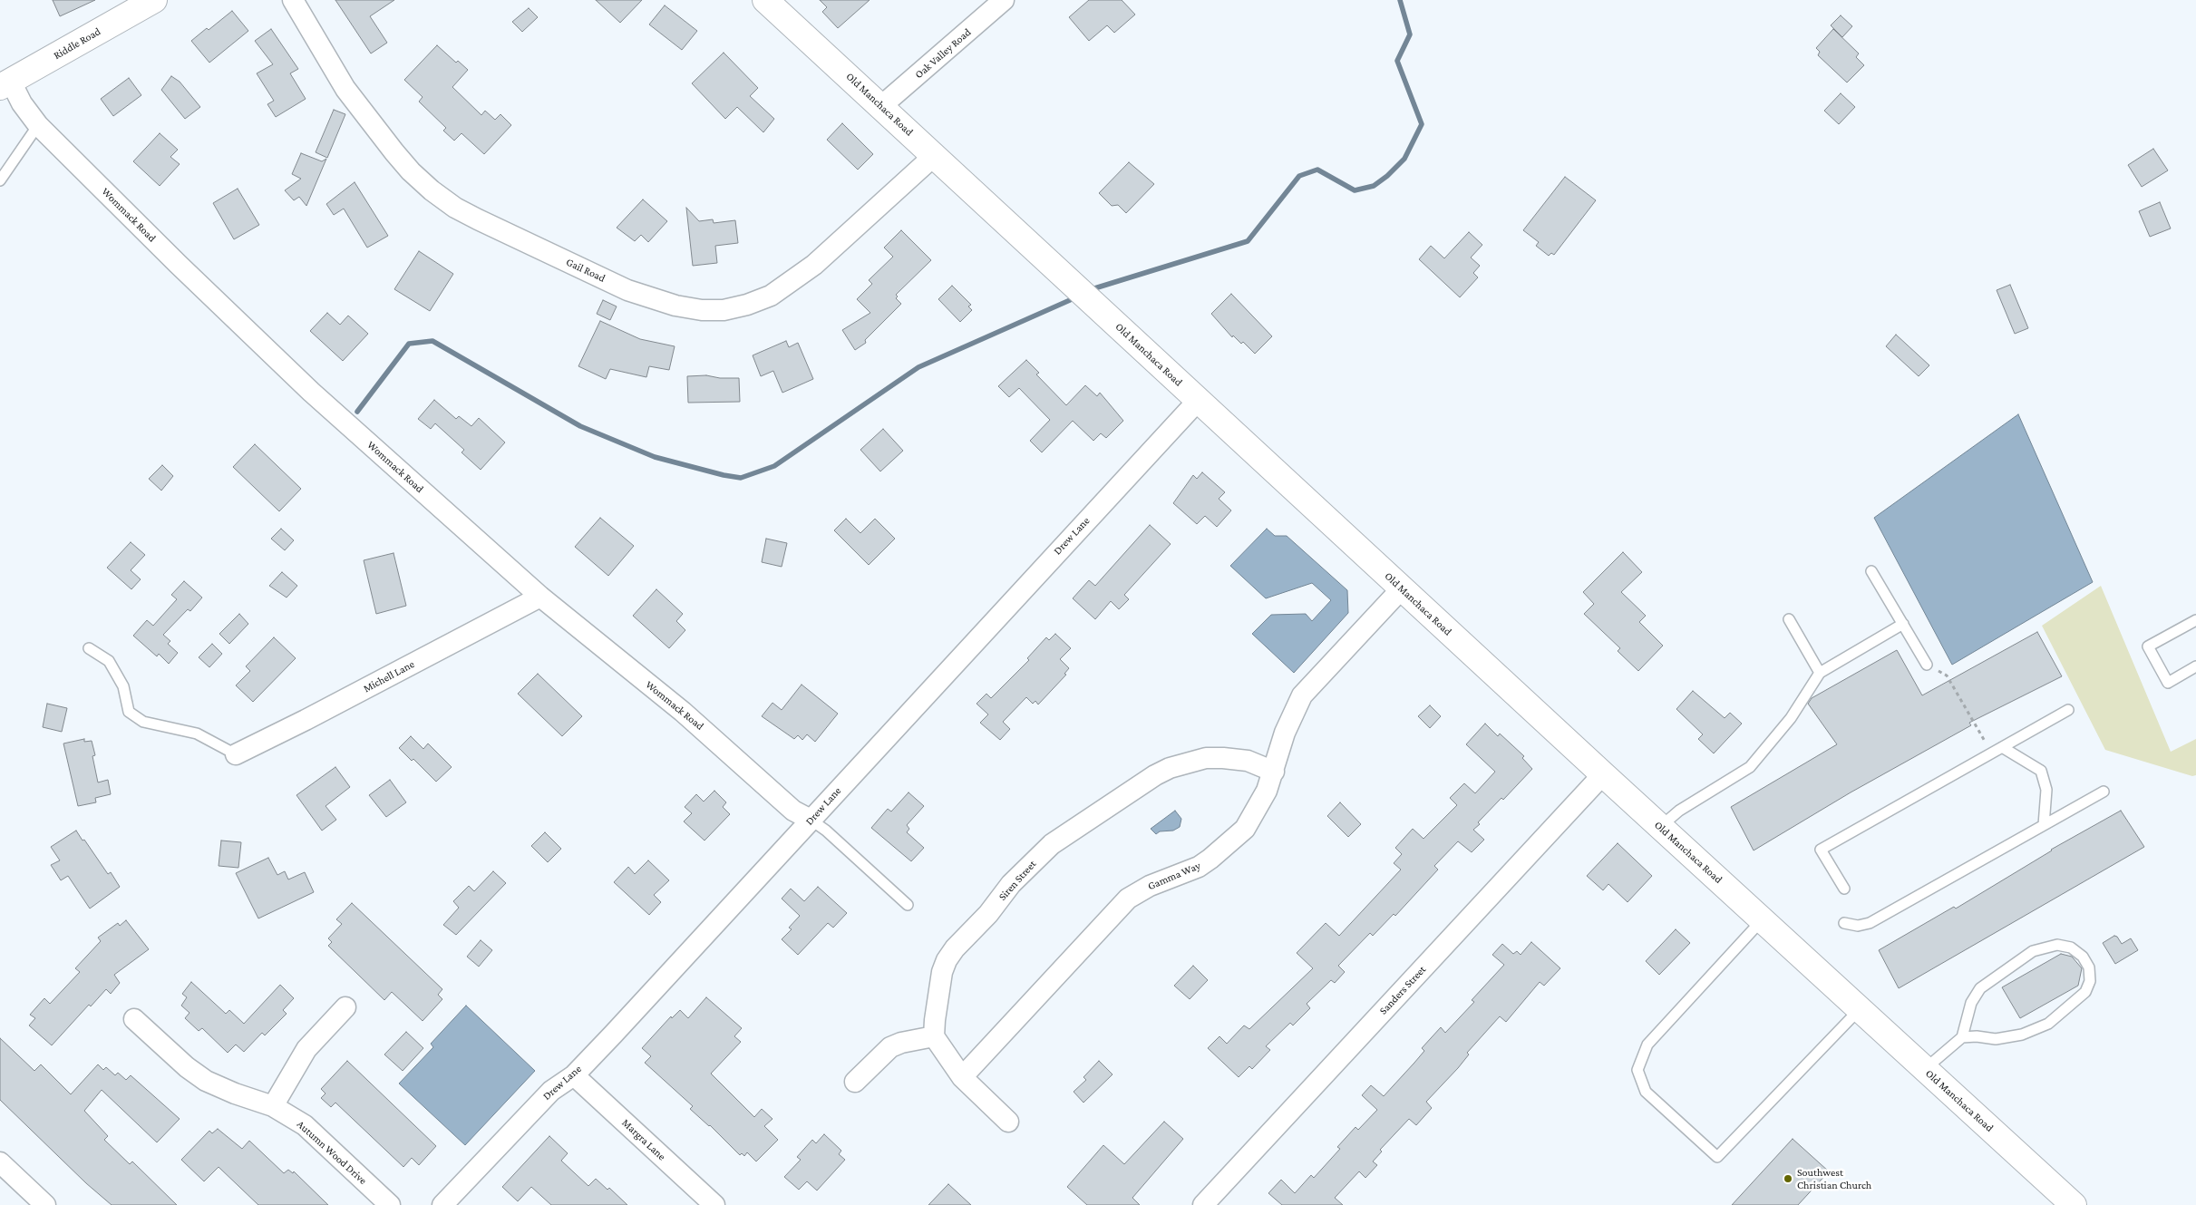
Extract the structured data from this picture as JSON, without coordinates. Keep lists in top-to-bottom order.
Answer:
{
  "streets": {
    "street": [
      "Riddle Road",
      "Oak Valley Road",
      "Old Manchaca Road",
      "Wommack Road",
      "Gail Road",
      "Drew Lane",
      "Michell Lane",
      "Gamma Way",
      "Siren Street",
      "Sanders Street",
      "Margra Lane",
      "Autumn Wood Drive"
    ]
  },
  "crossings": [
    ["Riddle Road", "Wommack Road"],
    ["Oak Valley Road", "Old Manchaca Road"],
    ["Old Manchaca Road", "Gail Road"],
    ["Old Manchaca Road", "Drew Lane"],
    ["Old Manchaca Road", "Gamma Way"],
    ["Old Manchaca Road", "Sanders Street"],
    ["Wommack Road", "Drew Lane"],
    ["Wommack Road", "Michell Lane"],
    ["Drew Lane", "Margra Lane"],
    ["Gamma Way", "Siren Street"]
  ],
  "places": ["Southwest Christian Church"]
}
